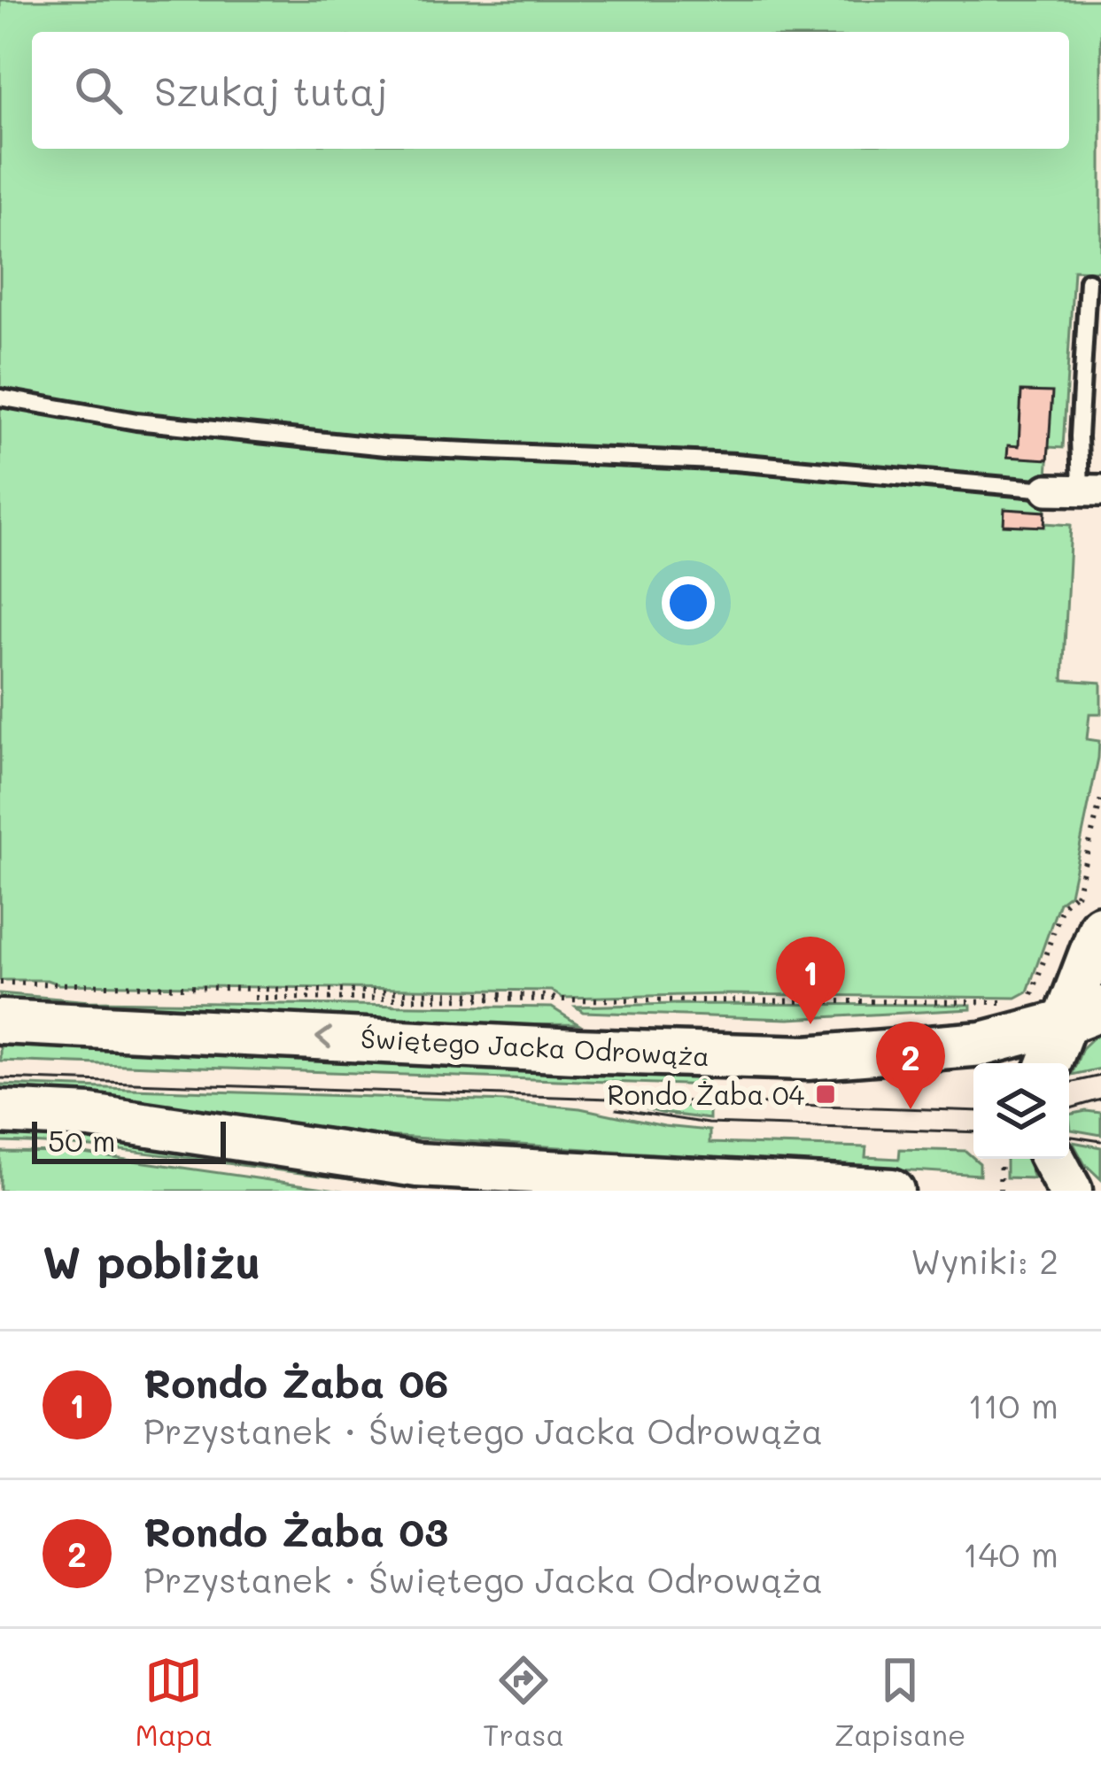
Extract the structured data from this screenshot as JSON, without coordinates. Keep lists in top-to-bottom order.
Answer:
{
  "streets": {
    "main road": ["Świętego Jacka Odrowąża"]
  },
  "places": {
    "transit": ["Rondo Żaba 04"]
  },
  "scale_bar": "50 m",
  "page": {
    "search": "Szukaj tutaj",
    "pins": ["1", "2"],
    "scale": "50 m",
    "heading": ["W pobliżu", "Wyniki: 2"],
    "list": [
      {
        "mark": "1",
        "name": "Rondo Żaba 06",
        "note": "Przystanek · Świętego Jacka Odrowąża",
        "value": "110 m"
      },
      {
        "mark": "2",
        "name": "Rondo Żaba 03",
        "note": "Przystanek · Świętego Jacka Odrowąża",
        "value": "140 m"
      }
    ],
    "nav": ["Mapa", "Trasa", "Zapisane"]
  }
}
